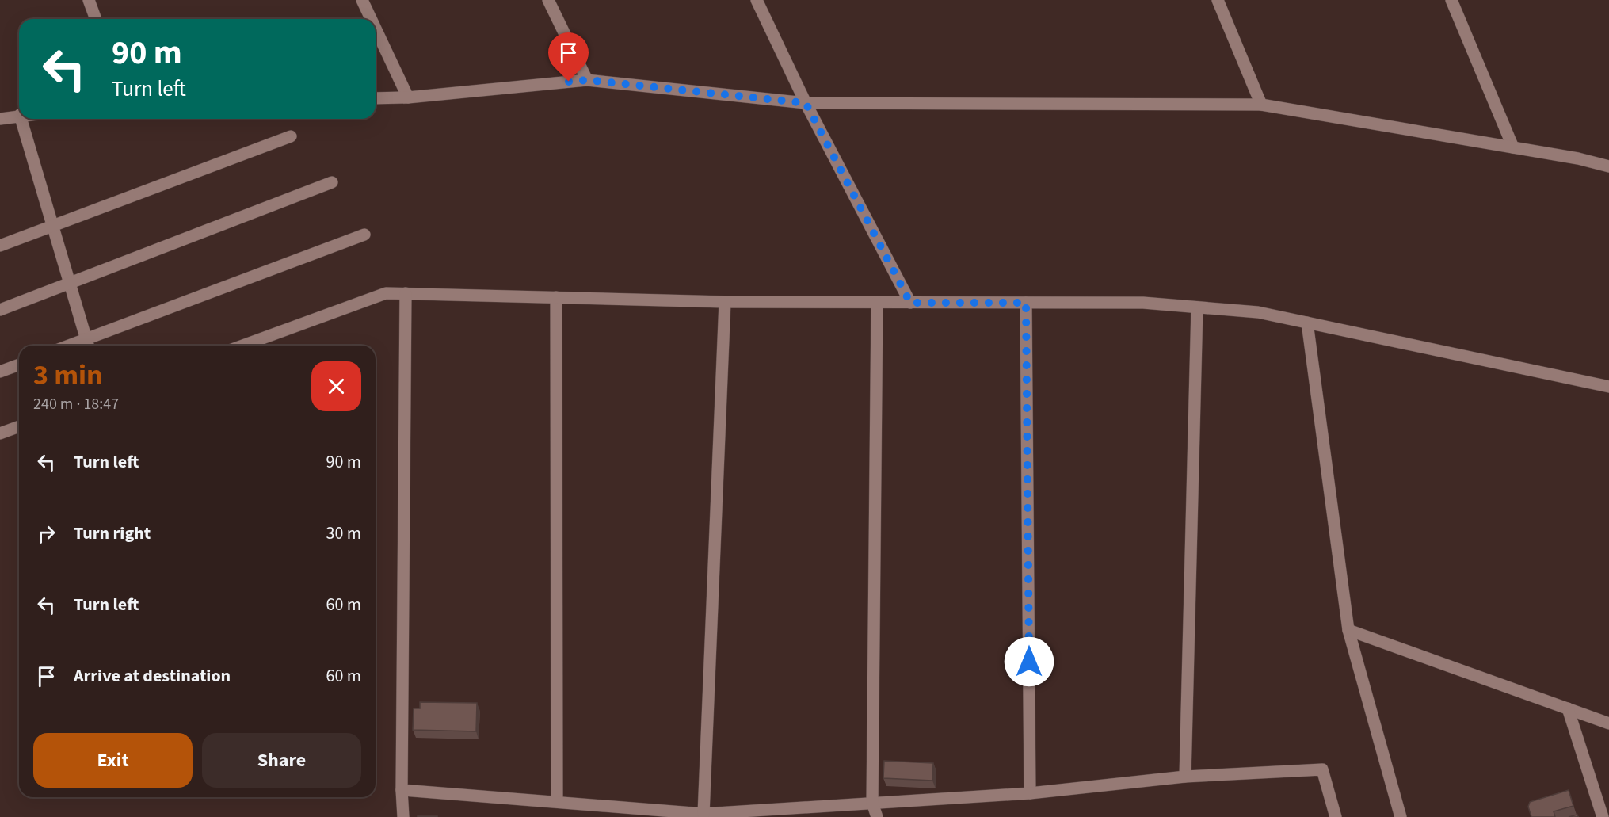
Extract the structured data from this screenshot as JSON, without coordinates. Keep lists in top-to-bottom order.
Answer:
{
  "page": {
    "turn": ["90 m", "Turn left"],
    "heading": ["3 min", "240 m · 18:47"],
    "list": [
      {
        "name": "Turn left",
        "value": "90 m"
      },
      {
        "name": "Turn right",
        "value": "30 m"
      },
      {
        "name": "Turn left",
        "value": "60 m"
      },
      {
        "name": "Arrive at destination",
        "value": "60 m"
      }
    ],
    "buttons": ["Exit", "Share"]
  }
}
